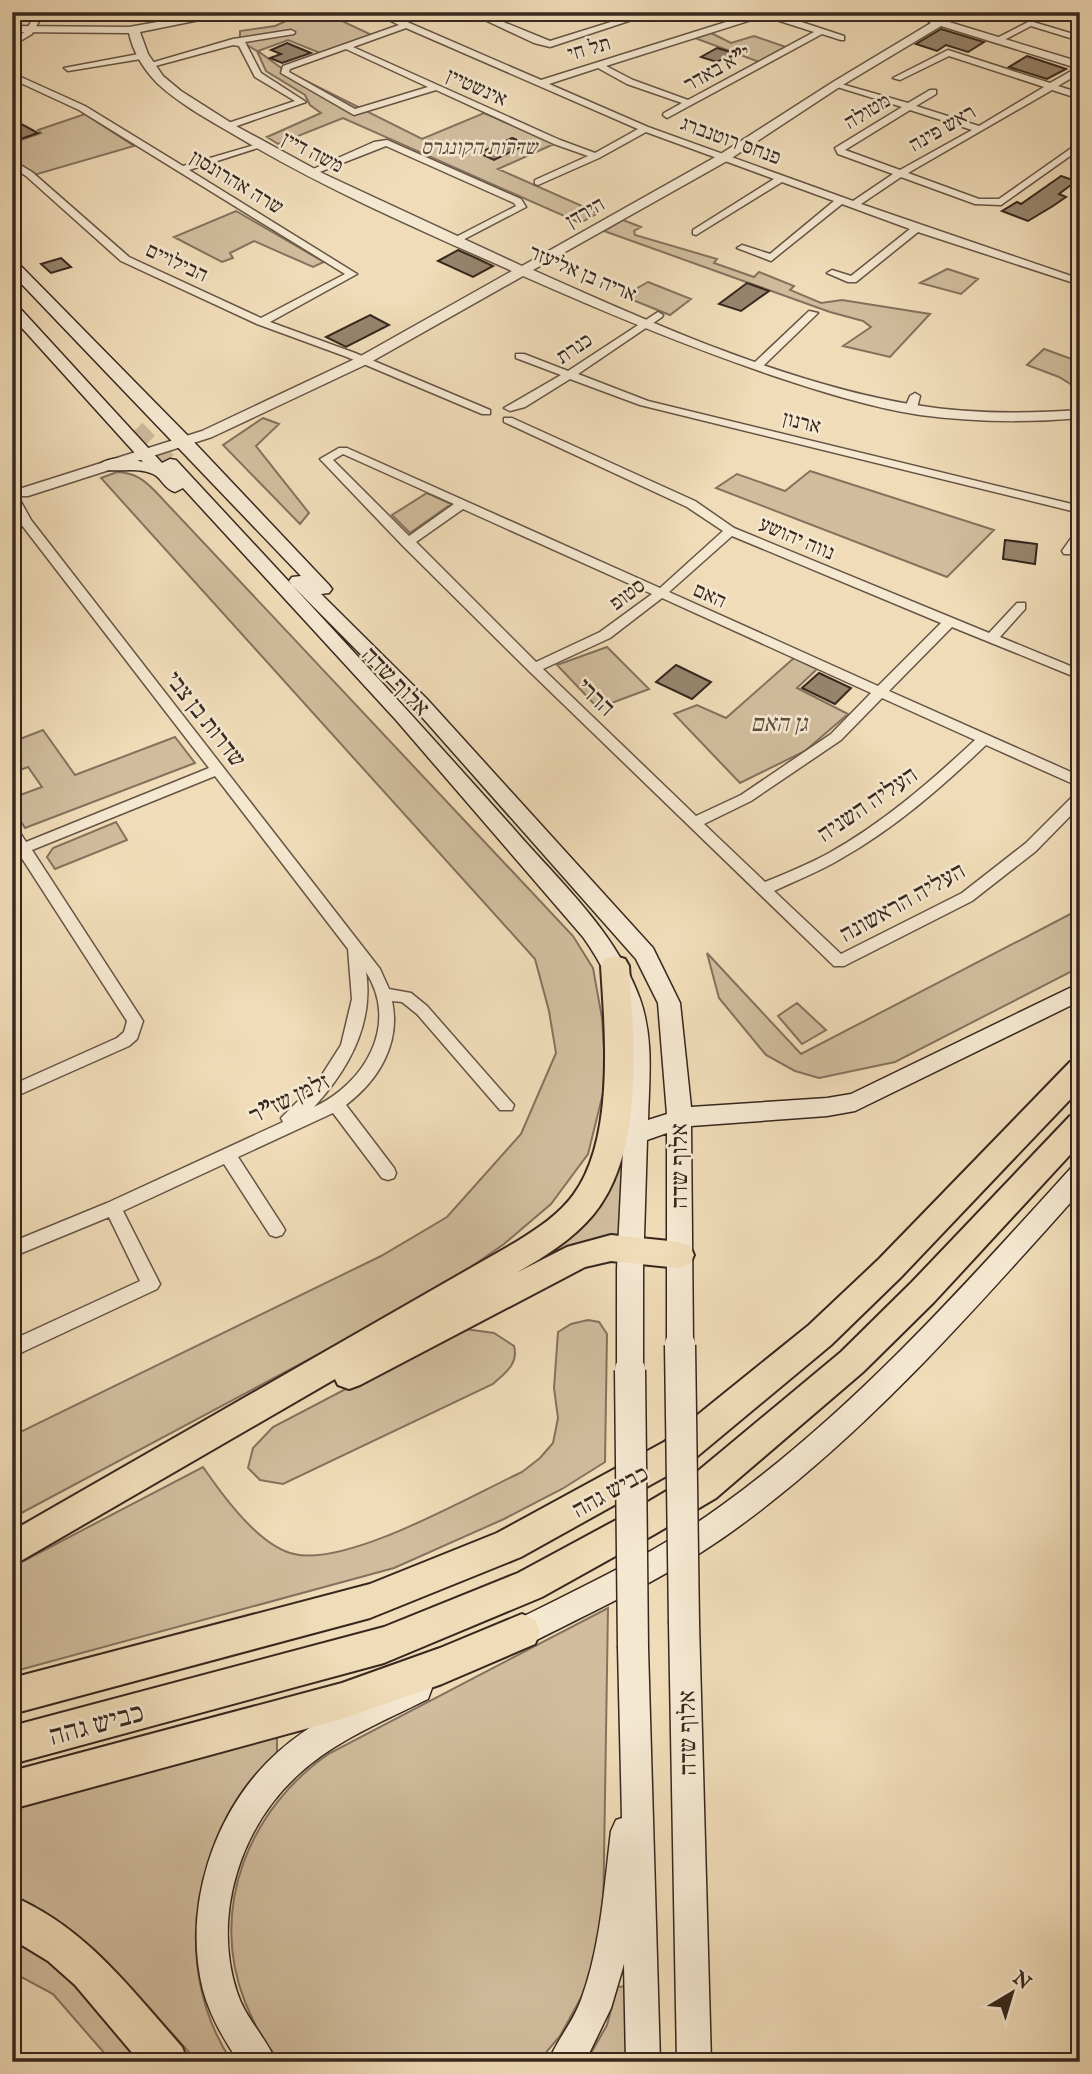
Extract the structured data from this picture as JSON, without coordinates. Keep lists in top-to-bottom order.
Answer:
{
  "streets": {
    "highway": ["כביש גהה"],
    "main road": ["אלוף שדה"],
    "street": [
      "תל חי",
      "י\"א באדר",
      "אינשטיין",
      "מטולה",
      "ראש פינה",
      "פנחס רוטנברג",
      "משה דיין",
      "שרה אהרונסון",
      "הירדן",
      "הבילויים",
      "אריה בן אליעזר",
      "כנרת",
      "ארנון",
      "נווה יהושע",
      "סטופ",
      "האם",
      "הררי",
      "שדרות בן צבי",
      "העליה השניה",
      "העליה הראשונה",
      "זלמן שז\"ר"
    ]
  },
  "crossings": [
    ["תל חי", "פנחס רוטנברג"],
    ["מטולה", "ראש פינה"],
    ["ראש פינה", "פנחס רוטנברג"],
    ["פנחס רוטנברג", "הירדן"],
    ["משה דיין", "הירדן"],
    ["משה דיין", "אריה בן אליעזר"],
    ["שרה אהרונסון", "הבילויים"],
    ["הירדן", "הבילויים"],
    ["הירדן", "אריה בן אליעזר"],
    ["הירדן", "כנרת"],
    ["הירדן", "אלוף שדה"],
    ["הירדן", "שדרות בן צבי"],
    ["הבילויים", "כנרת"],
    ["אריה בן אליעזר", "כנרת"],
    ["כנרת", "ארנון"],
    ["כנרת", "נווה יהושע"],
    ["נווה יהושע", "סטופ"],
    ["סטופ", "האם"],
    ["סטופ", "הררי"],
    ["האם", "הררי"],
    ["האם", "העליה השניה"],
    ["הררי", "העליה השניה"],
    ["הררי", "העליה הראשונה"],
    ["שדרות בן צבי", "זלמן שז\"ר"]
  ],
  "parks": ["שדרות הקונגרס", "גן האם"],
  "north": "top right"
}
